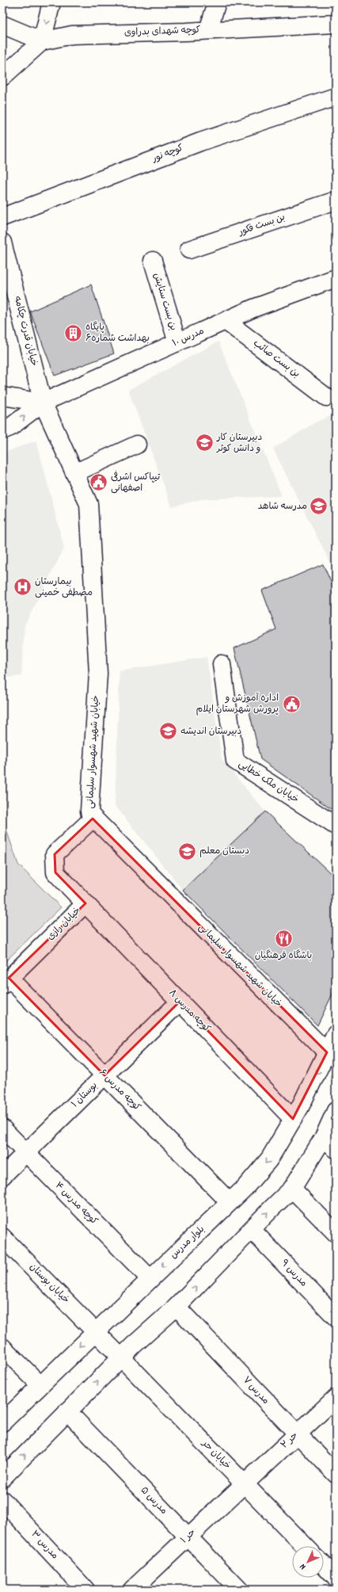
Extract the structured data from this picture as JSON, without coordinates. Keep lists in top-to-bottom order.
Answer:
{
  "streets": {
    "street": [
      "کوچه شهدای بدراوی",
      "کوچه نور",
      "بن بست فکور",
      "بن بست ستایش",
      "خیابان قدرت چکامه",
      "مدرس ۱۰",
      "بن بست صائب",
      "خیابان شهید شهسوار سلیمانی",
      "خیابان ملک خطایی",
      "خیابان رازی",
      "کوچه مدرس ۸",
      "کوچه مدرس ۶",
      "بوستان ۱",
      "کوچه مدرس ۴",
      "بلوار مدرس",
      "مدرس ۹",
      "خیابان بوستان",
      "مدرس ۷",
      "حر ۲",
      "خیابان حر",
      "مدرس ۵",
      "حر ۱",
      "مدرس ۳"
    ]
  },
  "crossings": [
    ["بن بست ستایش", "مدرس ۱۰"],
    ["خیابان قدرت چکامه", "مدرس ۱۰"],
    ["خیابان قدرت چکامه", "خیابان شهید شهسوار سلیمانی"],
    ["مدرس ۱۰", "بن بست صائب"],
    ["مدرس ۱۰", "خیابان شهید شهسوار سلیمانی"],
    ["خیابان شهید شهسوار سلیمانی", "خیابان رازی"],
    ["خیابان شهید شهسوار سلیمانی", "بلوار مدرس"],
    ["خیابان رازی", "کوچه مدرس ۸"],
    ["خیابان رازی", "کوچه مدرس ۶"],
    ["کوچه مدرس ۸", "بوستان ۱"],
    ["کوچه مدرس ۸", "بلوار مدرس"],
    ["کوچه مدرس ۶", "بوستان ۱"],
    ["کوچه مدرس ۶", "بلوار مدرس"],
    ["بوستان ۱", "کوچه مدرس ۴"],
    ["کوچه مدرس ۴", "بلوار مدرس"],
    ["بلوار مدرس", "خیابان بوستان"],
    ["خیابان بوستان", "خیابان حر"],
    ["مدرس ۷", "حر ۲"],
    ["حر ۲", "خیابان حر"],
    ["حر ۲", "حر ۱"],
    ["خیابان حر", "حر ۱"],
    ["مدرس ۵", "حر ۱"]
  ],
  "places": {
    "building": ["پایگاه بهداشت شماره۶"],
    "school or university": [
      "دبیرستان کار و دانش کوثر",
      "مدرسه شاهد",
      "دبیرستان اندیشه",
      "دبستان معلم"
    ],
    "public building": ["تیپاکس اشرفی اصفهانی", "اداره آموزش و پرورش شهرستان ایلام"],
    "hospital": ["بیمارستان مصطفی خمینی"],
    "restaurant": ["باشگاه فرهنگیان"]
  },
  "north": "bottom left"
}
